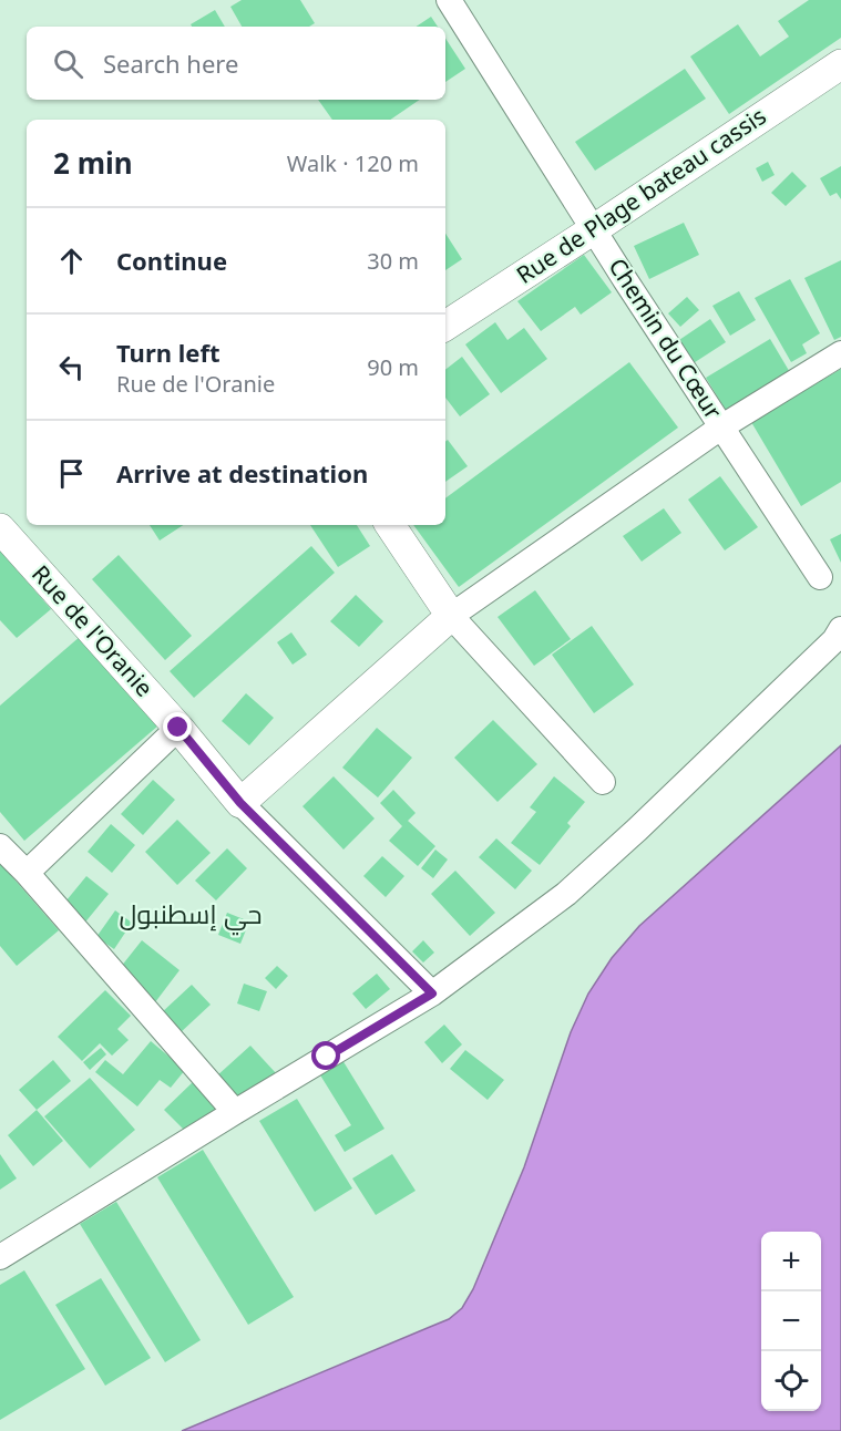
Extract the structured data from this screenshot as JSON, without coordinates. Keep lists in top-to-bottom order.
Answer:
{
  "streets": {
    "street": ["Rue de Plage bateau cassis", "Chemin du Cœur", "Rue de l'Oranie"]
  },
  "crossings": [
    ["Rue de Plage bateau cassis", "Chemin du Cœur"]
  ],
  "districts": ["حي إسطنبول"],
  "page": {
    "search": "Search here",
    "heading": ["2 min", "Walk · 120 m"],
    "list": [
      ["Continue", "30 m"],
      ["Turn left", "Rue de l'Oranie", "90 m"],
      "Arrive at destination"
    ],
    "map_buttons": ["+", "−"]
  }
}
